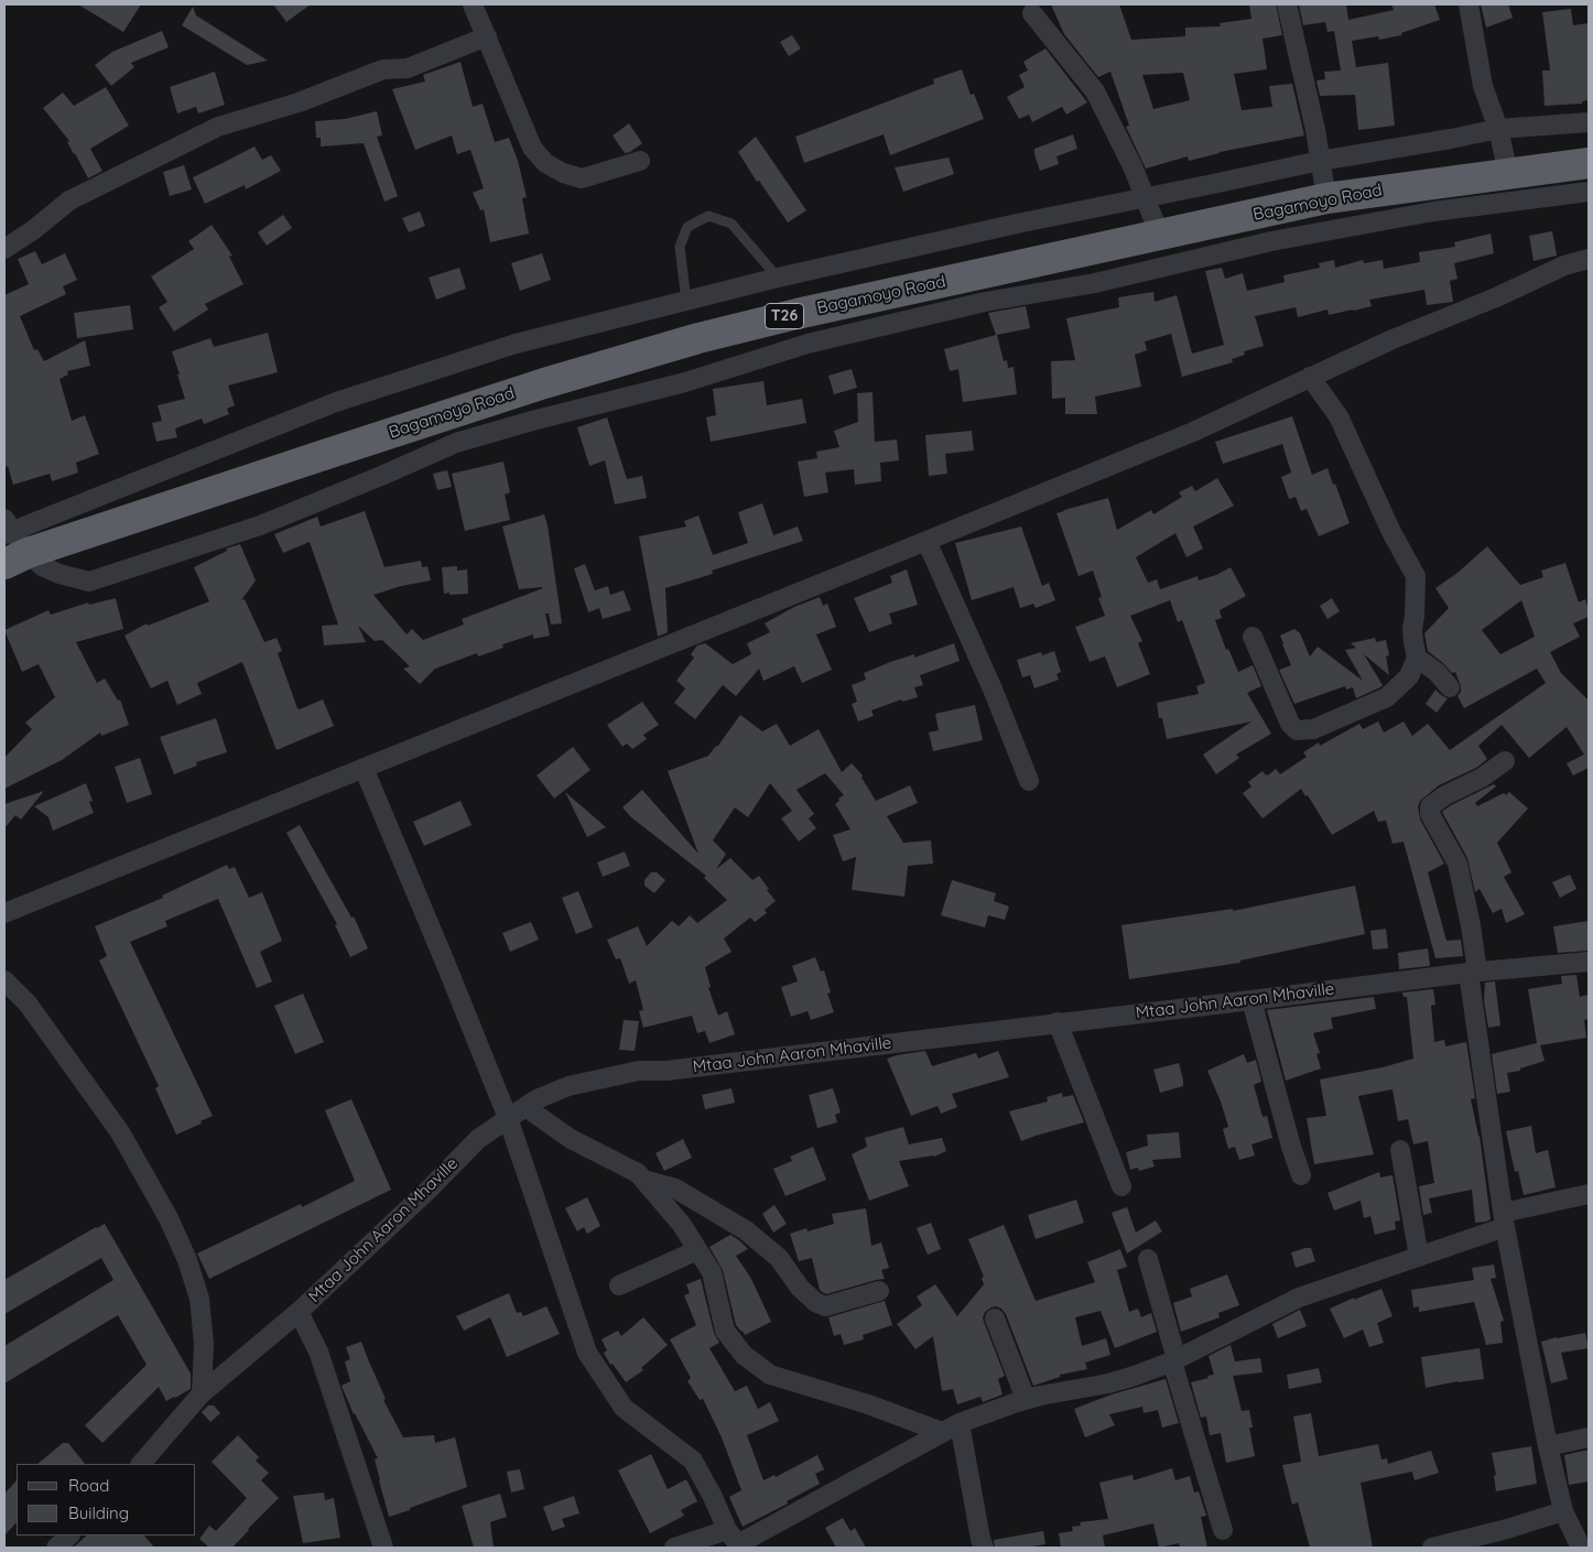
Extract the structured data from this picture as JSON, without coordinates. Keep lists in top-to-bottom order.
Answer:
{
  "streets": {
    "highway": ["Bagamoyo Road", "T26"],
    "street": ["Mtaa John Aaron Mhaville"]
  },
  "legend": ["Road", "Building"]
}
